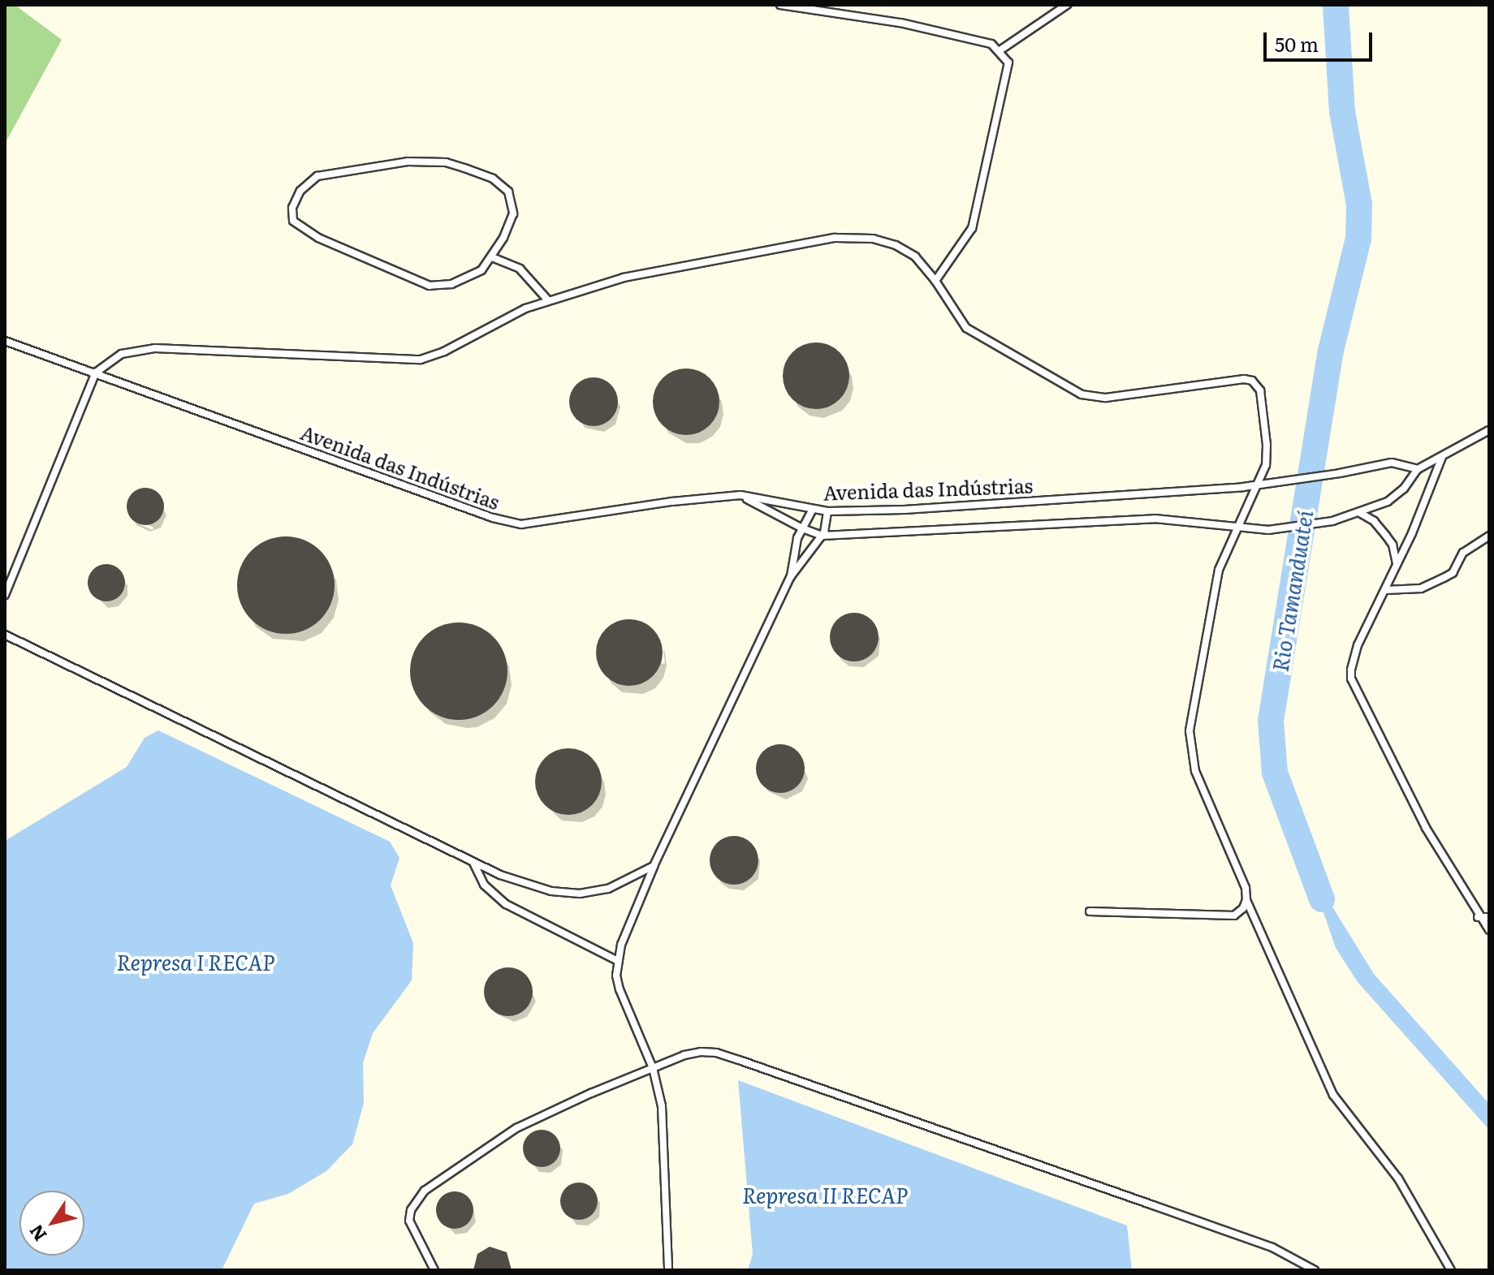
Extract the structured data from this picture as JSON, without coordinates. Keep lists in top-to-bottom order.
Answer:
{
  "streets": {
    "lane": ["Avenida das Indústrias"]
  },
  "water": ["Rio Tamanduateí", "Represa I RECAP", "Represa II RECAP"],
  "scale_bar": "50 m",
  "north": "bottom left"
}
